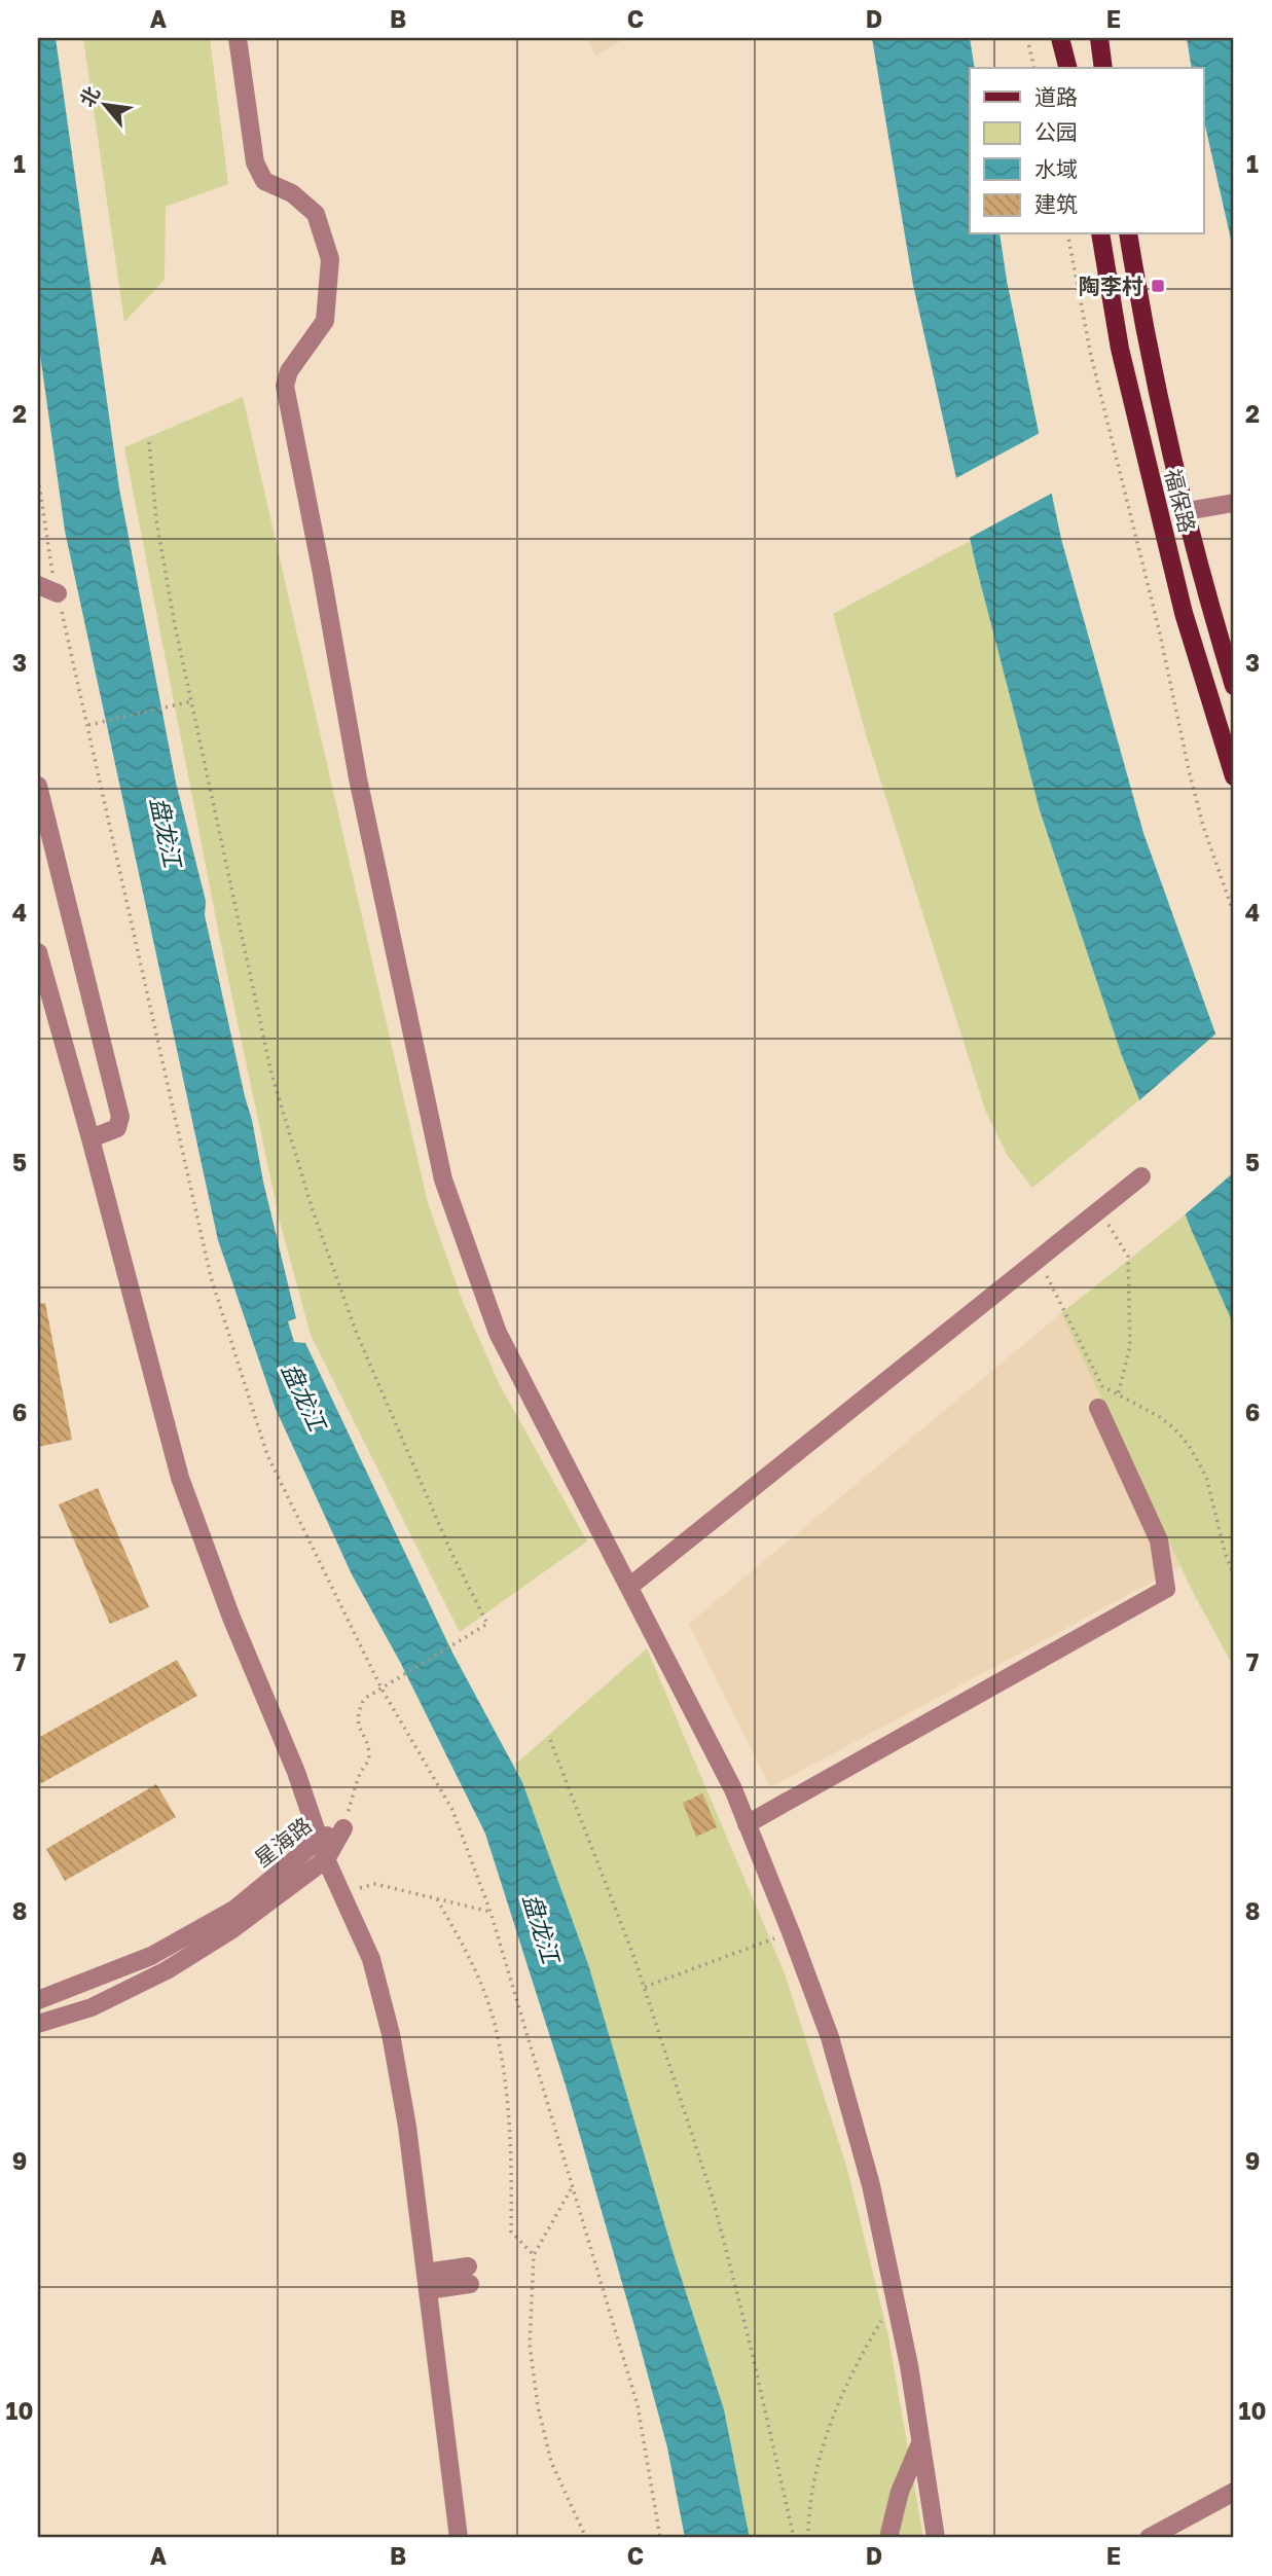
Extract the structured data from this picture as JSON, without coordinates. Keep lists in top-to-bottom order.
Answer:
{
  "streets": {
    "main road": ["福保路"],
    "street": ["星海路"]
  },
  "water": ["盘龙江"],
  "places": {
    "transit": ["陶李村"]
  },
  "legend": [
    "道路",
    "公园",
    "水域",
    "建筑"
  ],
  "north": "top left",
  "grid": {
    "columns": [
      "A",
      "B",
      "C",
      "D",
      "E"
    ],
    "rows": [
      "1",
      "2",
      "3",
      "4",
      "5",
      "6",
      "7",
      "8",
      "9",
      "10"
    ]
  }
}
